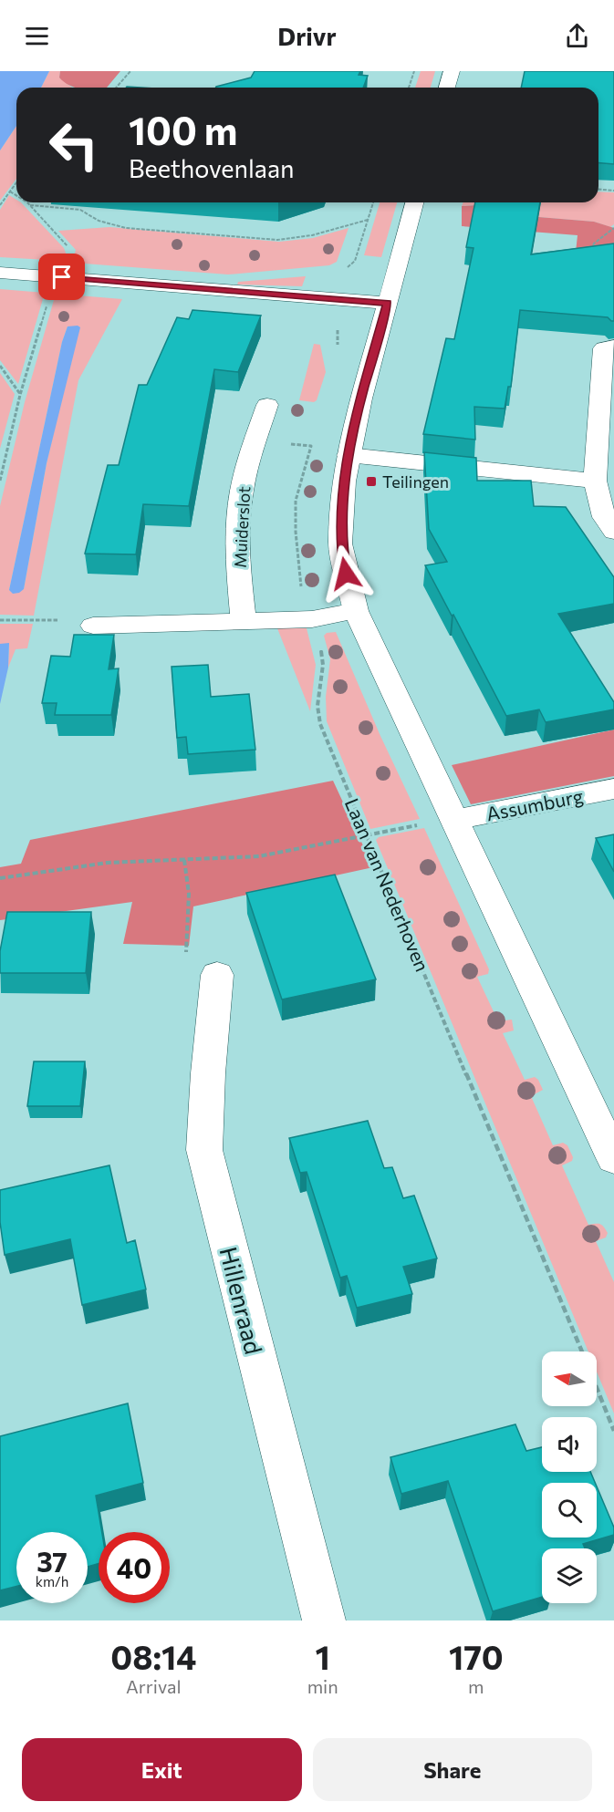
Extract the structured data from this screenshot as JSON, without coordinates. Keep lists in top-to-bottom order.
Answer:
{
  "streets": {
    "street": ["Muiderslot", "Assumburg", "Hillenraad"],
    "path": ["Laan van Nederhoven"]
  },
  "crossings": [
    ["Muiderslot", "Laan van Nederhoven"]
  ],
  "places": {
    "transit": ["Teilingen"]
  },
  "north": "left",
  "page": {
    "header": "Drivr",
    "turn": ["100 m", "Beethovenlaan"],
    "speed": "37 km/h",
    "limit": "40",
    "eta": [
      "08:14",
      "Arrival",
      "1",
      "min",
      "170",
      "m"
    ],
    "buttons": ["Exit", "Share"]
  }
}
